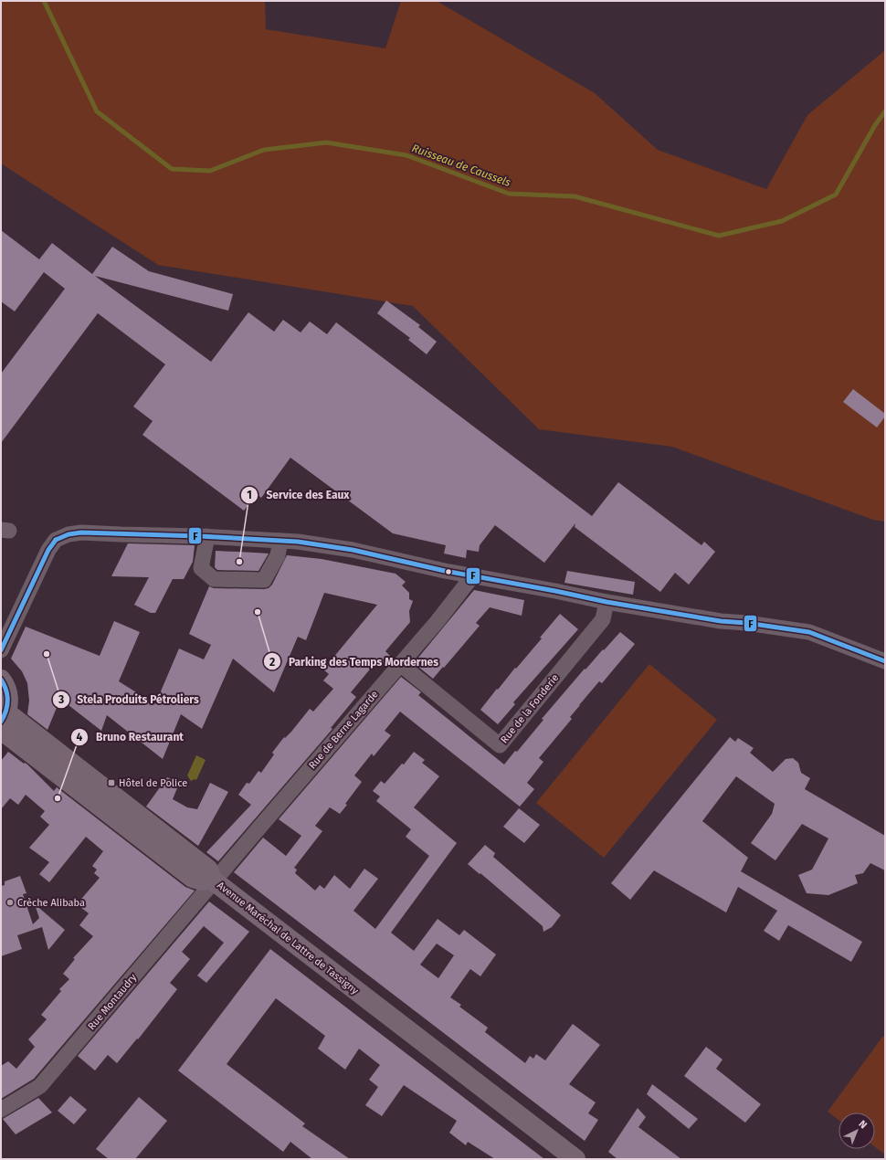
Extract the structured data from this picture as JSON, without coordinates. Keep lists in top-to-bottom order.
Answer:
{
  "streets": {
    "main road": ["Avenue Maréchal de Lattre de Tassigny"],
    "street": ["Rue de la Fonderie", "Rue de Berne Lagarde", "Rue Montaudry"]
  },
  "crossings": [
    ["Rue de la Fonderie", "Rue de Berne Lagarde"],
    ["Rue de Berne Lagarde", "Avenue Maréchal de Lattre de Tassigny"],
    ["Rue de Berne Lagarde", "Rue Montaudry"],
    ["Avenue Maréchal de Lattre de Tassigny", "Rue Montaudry"]
  ],
  "water": ["Ruisseau de Caussels"],
  "places": {
    "other": [
      "Service des Eaux",
      "Parking des Temps Mordernes",
      "Stela Produits Pétroliers",
      "Bruno Restaurant",
      "Crèche Alibaba"
    ],
    "transit": ["Hôtel de Police"]
  },
  "lines": ["transit line F"],
  "north": "top right"
}
